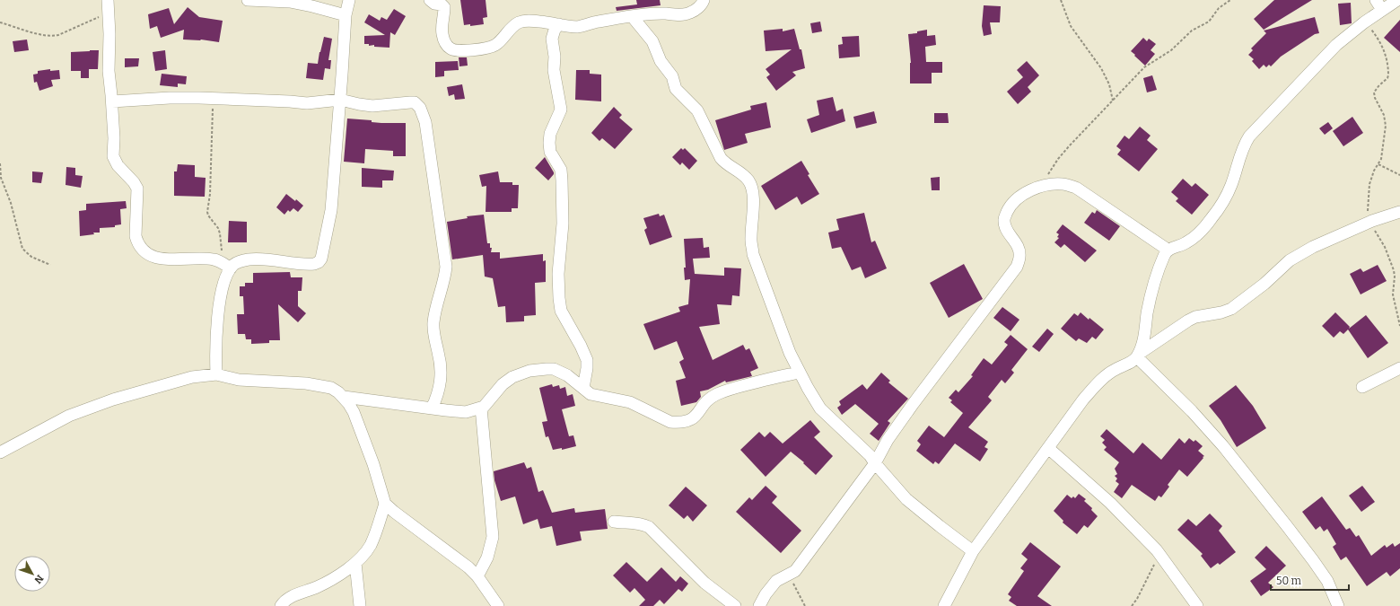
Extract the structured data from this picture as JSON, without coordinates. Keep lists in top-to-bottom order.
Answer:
{
  "scale_bar": "50 m",
  "north": "bottom right"
}
